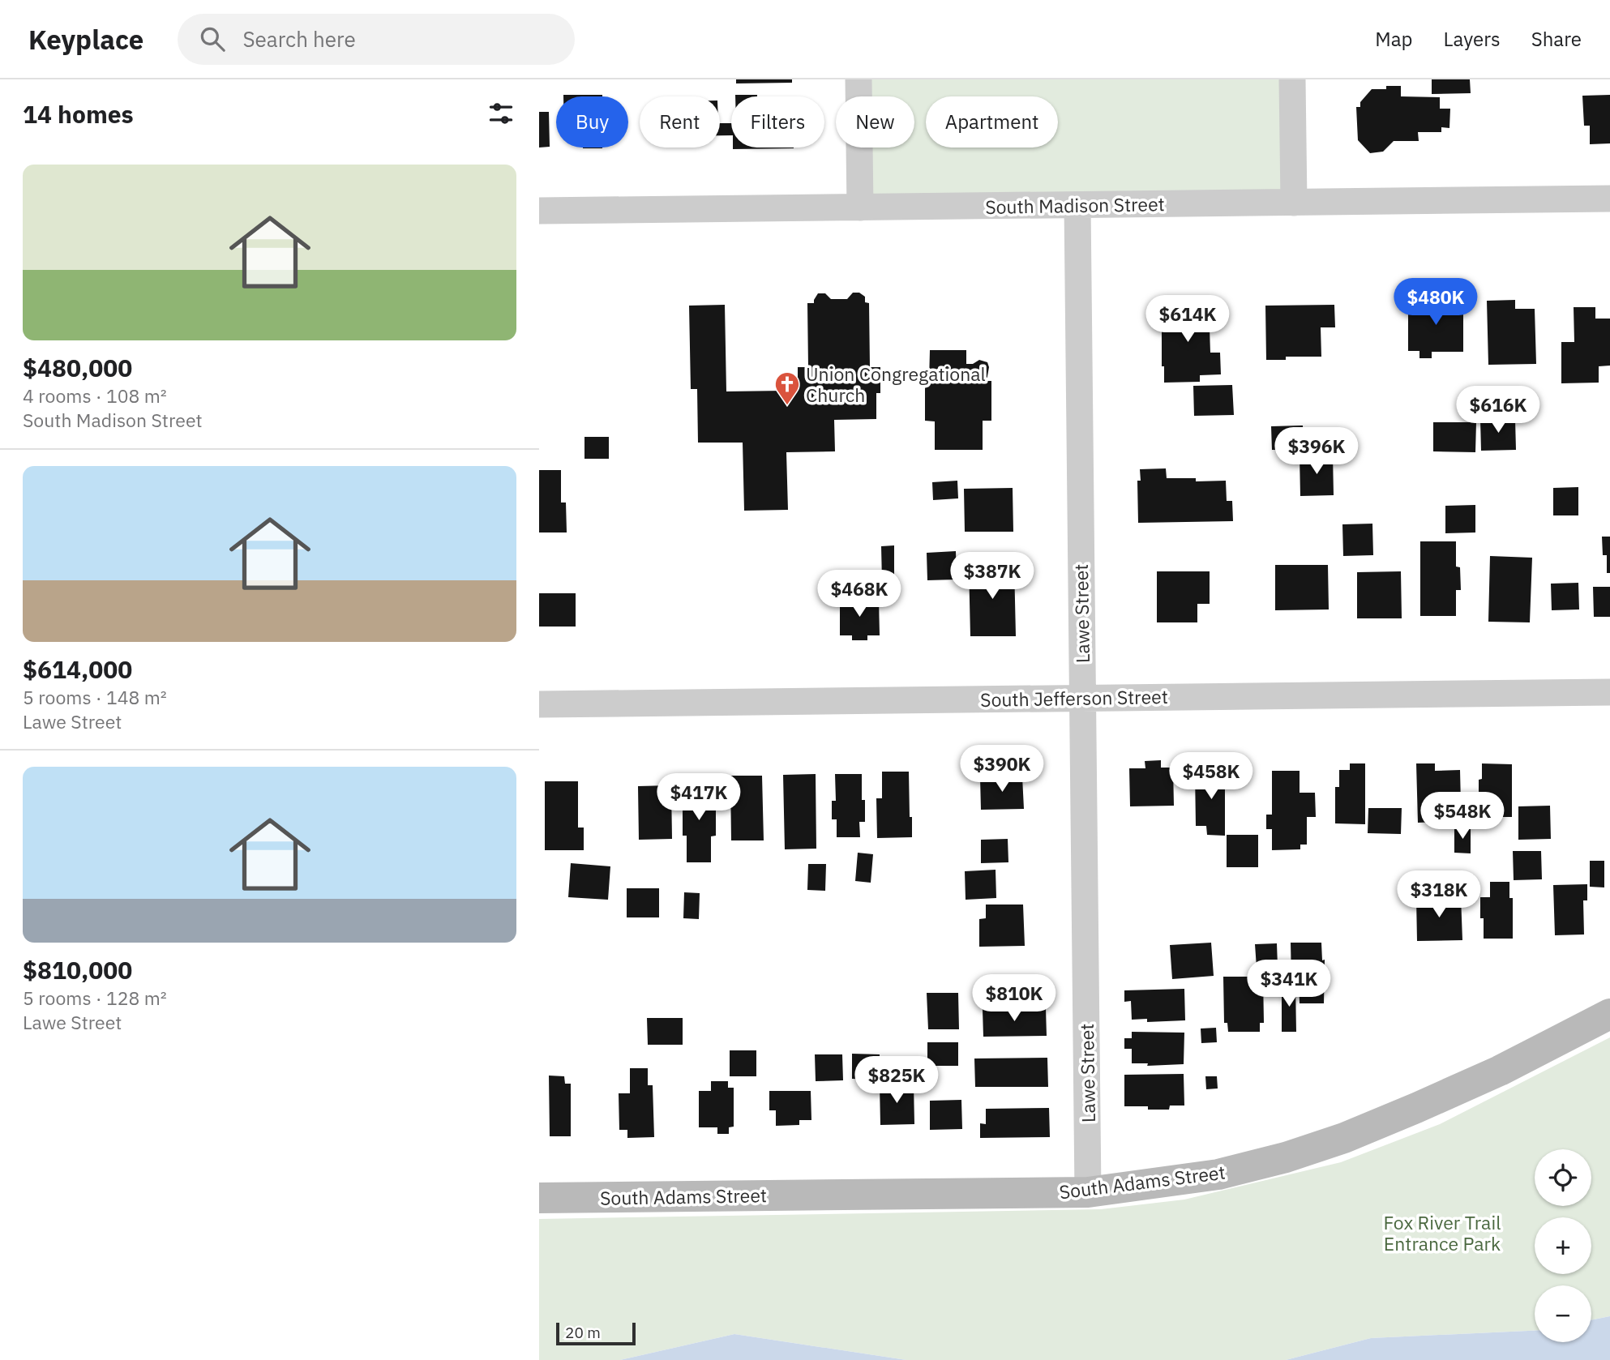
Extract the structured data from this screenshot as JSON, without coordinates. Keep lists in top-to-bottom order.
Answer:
{
  "streets": {
    "street": [
      "South Madison Street",
      "Lawe Street",
      "South Jefferson Street",
      "South Adams Street"
    ]
  },
  "crossings": [
    ["South Madison Street", "Lawe Street"],
    ["Lawe Street", "South Jefferson Street"],
    ["Lawe Street", "South Adams Street"]
  ],
  "parks": ["Fox River Trail Entrance Park"],
  "places": {
    "church": ["Union Congregational Church"]
  },
  "scale_bar": "20 m",
  "page": {
    "header": "Keyplace",
    "search": "Search here",
    "nav": ["Map", "Layers", "Share"],
    "heading": "14 homes",
    "chip": [
      "Buy",
      "Rent",
      "Filters",
      "New",
      "Apartment"
    ],
    "list": [
      {
        "name": "$480,000",
        "note": "4 rooms · 108 m² · South Madison Street"
      },
      {
        "name": "$614,000",
        "note": "5 rooms · 148 m² · Lawe Street"
      },
      {
        "name": "$810,000",
        "note": "5 rooms · 128 m² · Lawe Street"
      }
    ],
    "price": [
      "$480K",
      "$614K",
      "$616K",
      "$396K",
      "$387K",
      "$468K",
      "$390K",
      "$458K",
      "$417K",
      "$548K",
      "$318K",
      "$341K",
      "$810K",
      "$825K"
    ],
    "map_buttons": ["+", "−"],
    "scale": "20 m"
  }
}
